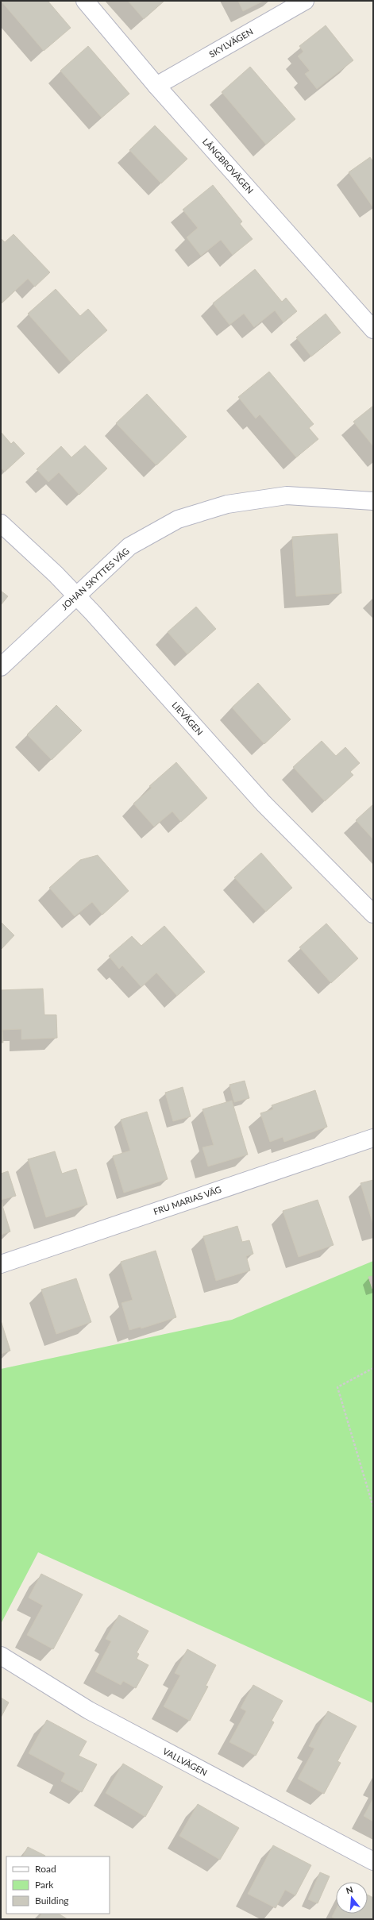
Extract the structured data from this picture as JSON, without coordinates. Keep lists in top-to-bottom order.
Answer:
{
  "streets": {
    "street": [
      "SKYLVÄGEN",
      "LÅNGBROVÄGEN",
      "JOHAN SKYTTES VÄG",
      "LIEVÄGEN",
      "FRU MARIAS VÄG",
      "VALLVÄGEN"
    ]
  },
  "crossings": [
    ["SKYLVÄGEN", "LÅNGBROVÄGEN"],
    ["JOHAN SKYTTES VÄG", "LIEVÄGEN"]
  ],
  "legend": ["Road", "Park", "Building"],
  "north": "top"
}
